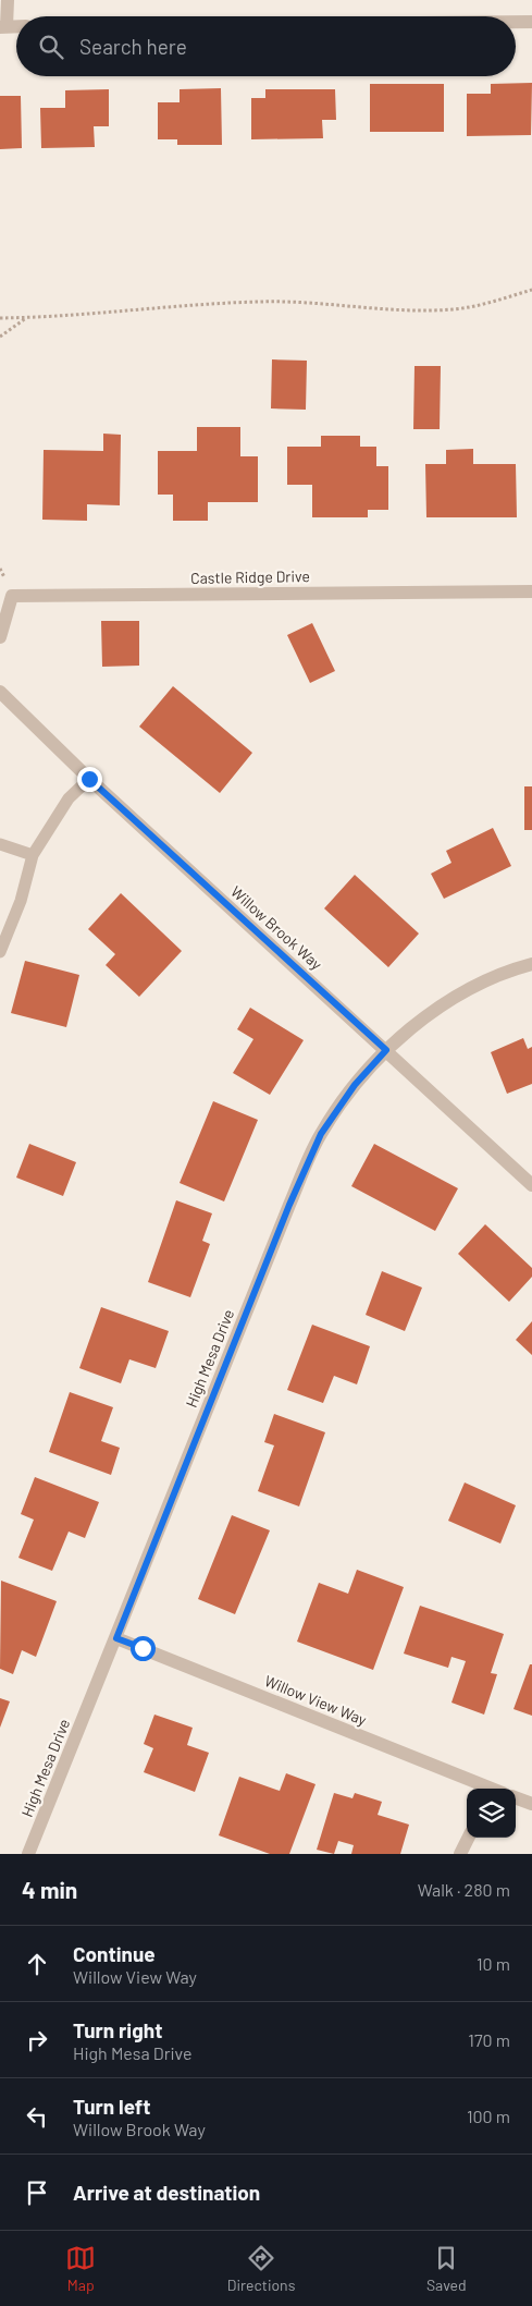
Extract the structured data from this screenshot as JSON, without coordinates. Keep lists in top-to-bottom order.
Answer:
{
  "streets": {
    "street": [
      "Castle Ridge Drive",
      "Willow Brook Way",
      "High Mesa Drive",
      "Willow View Way"
    ]
  },
  "crossings": [
    ["Willow Brook Way", "High Mesa Drive"],
    ["High Mesa Drive", "Willow View Way"]
  ],
  "page": {
    "search": "Search here",
    "heading": ["4 min", "Walk · 280 m"],
    "list": [
      ["Continue", "Willow View Way", "10 m"],
      ["Turn right", "High Mesa Drive", "170 m"],
      ["Turn left", "Willow Brook Way", "100 m"],
      "Arrive at destination"
    ],
    "nav": ["Map", "Directions", "Saved"]
  }
}
